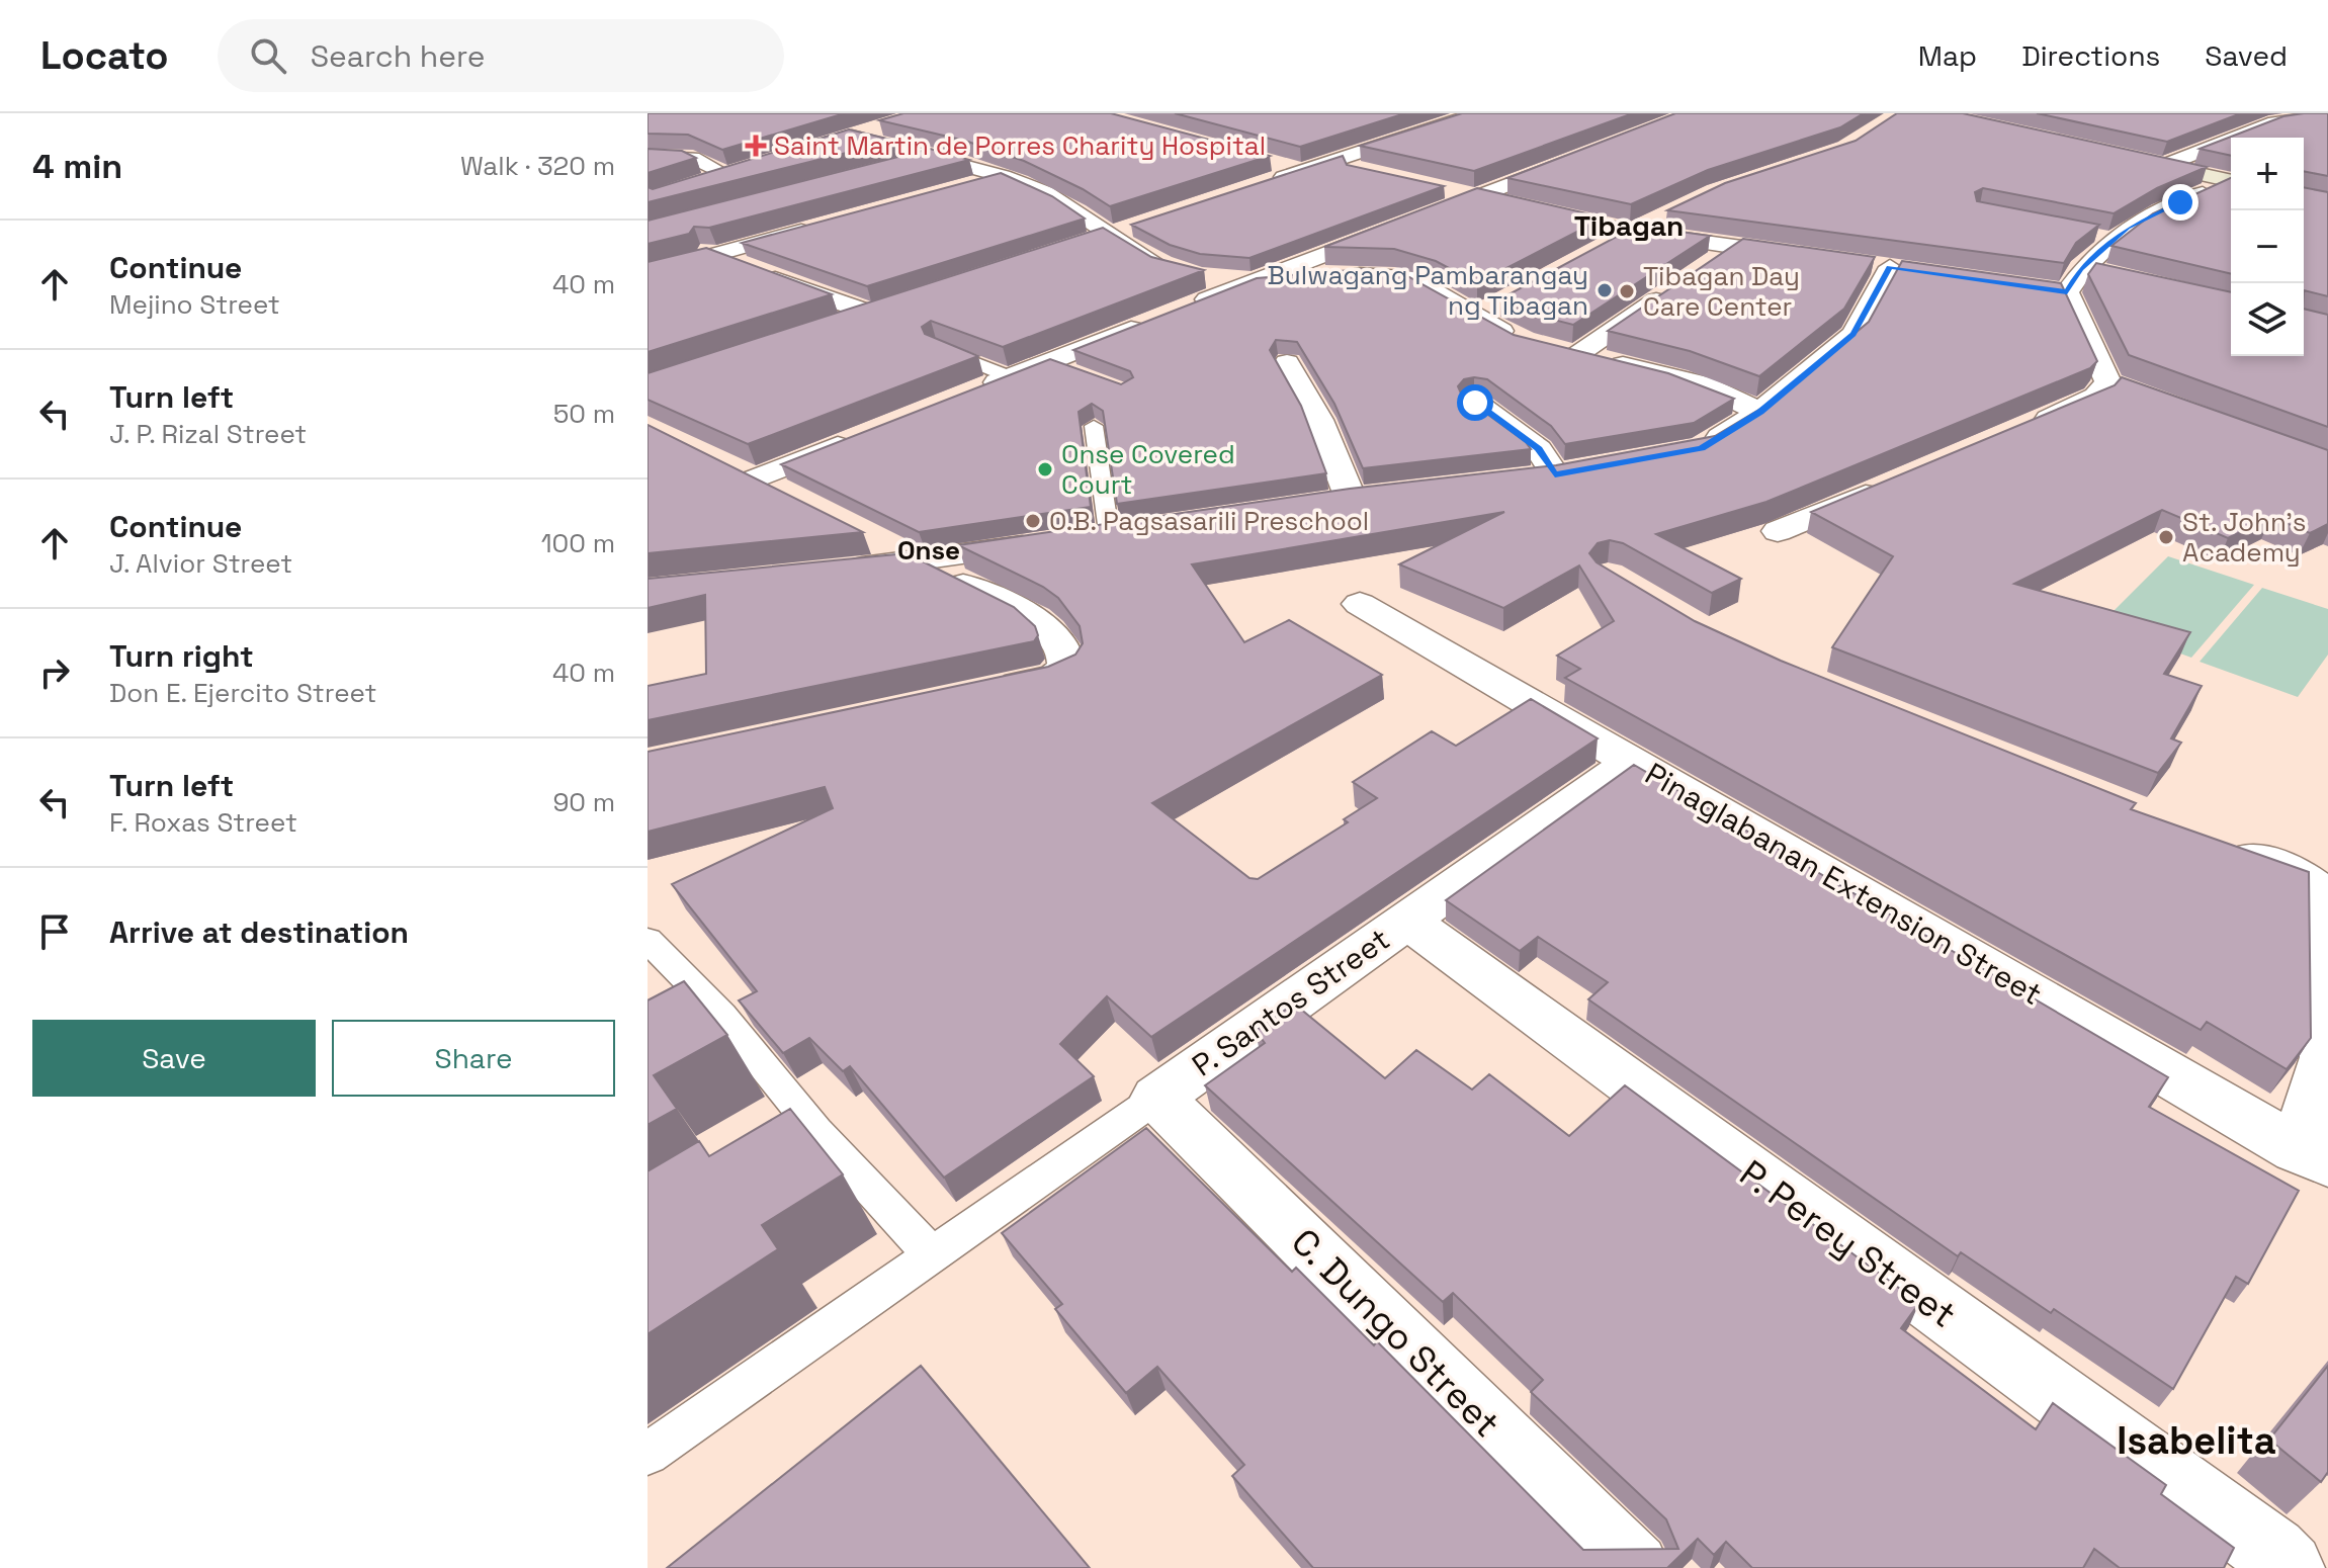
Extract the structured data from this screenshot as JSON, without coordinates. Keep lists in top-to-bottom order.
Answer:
{
  "streets": {
    "street": [
      "Pinaglabanan Extension Street",
      "P. Santos Street",
      "P. Perey Street",
      "C. Dungo Street"
    ]
  },
  "crossings": [
    ["Pinaglabanan Extension Street", "P. Santos Street"],
    ["P. Santos Street", "P. Perey Street"],
    ["P. Santos Street", "C. Dungo Street"]
  ],
  "districts": ["Tibagan", "Onse", "Isabelita"],
  "places": {
    "health": ["Saint Martin de Porres Charity Hospital"],
    "other": [
      "Bulwagang Pambarangay ng Tibagan",
      "Tibagan Day Care Center",
      "Onse Covered Court",
      "O.B. Pagsasarili Preschool",
      "St. John's Academy"
    ]
  },
  "page": {
    "header": "Locato",
    "search": "Search here",
    "nav": ["Map", "Directions", "Saved"],
    "heading": ["4 min", "Walk · 320 m"],
    "map_buttons": ["+", "−"],
    "list": [
      ["Continue", "Mejino Street", "40 m"],
      ["Turn left", "J. P. Rizal Street", "50 m"],
      ["Continue", "J. Alvior Street", "100 m"],
      ["Turn right", "Don E. Ejercito Street", "40 m"],
      ["Turn left", "F. Roxas Street", "90 m"],
      "Arrive at destination"
    ],
    "buttons": ["Save", "Share"]
  }
}
